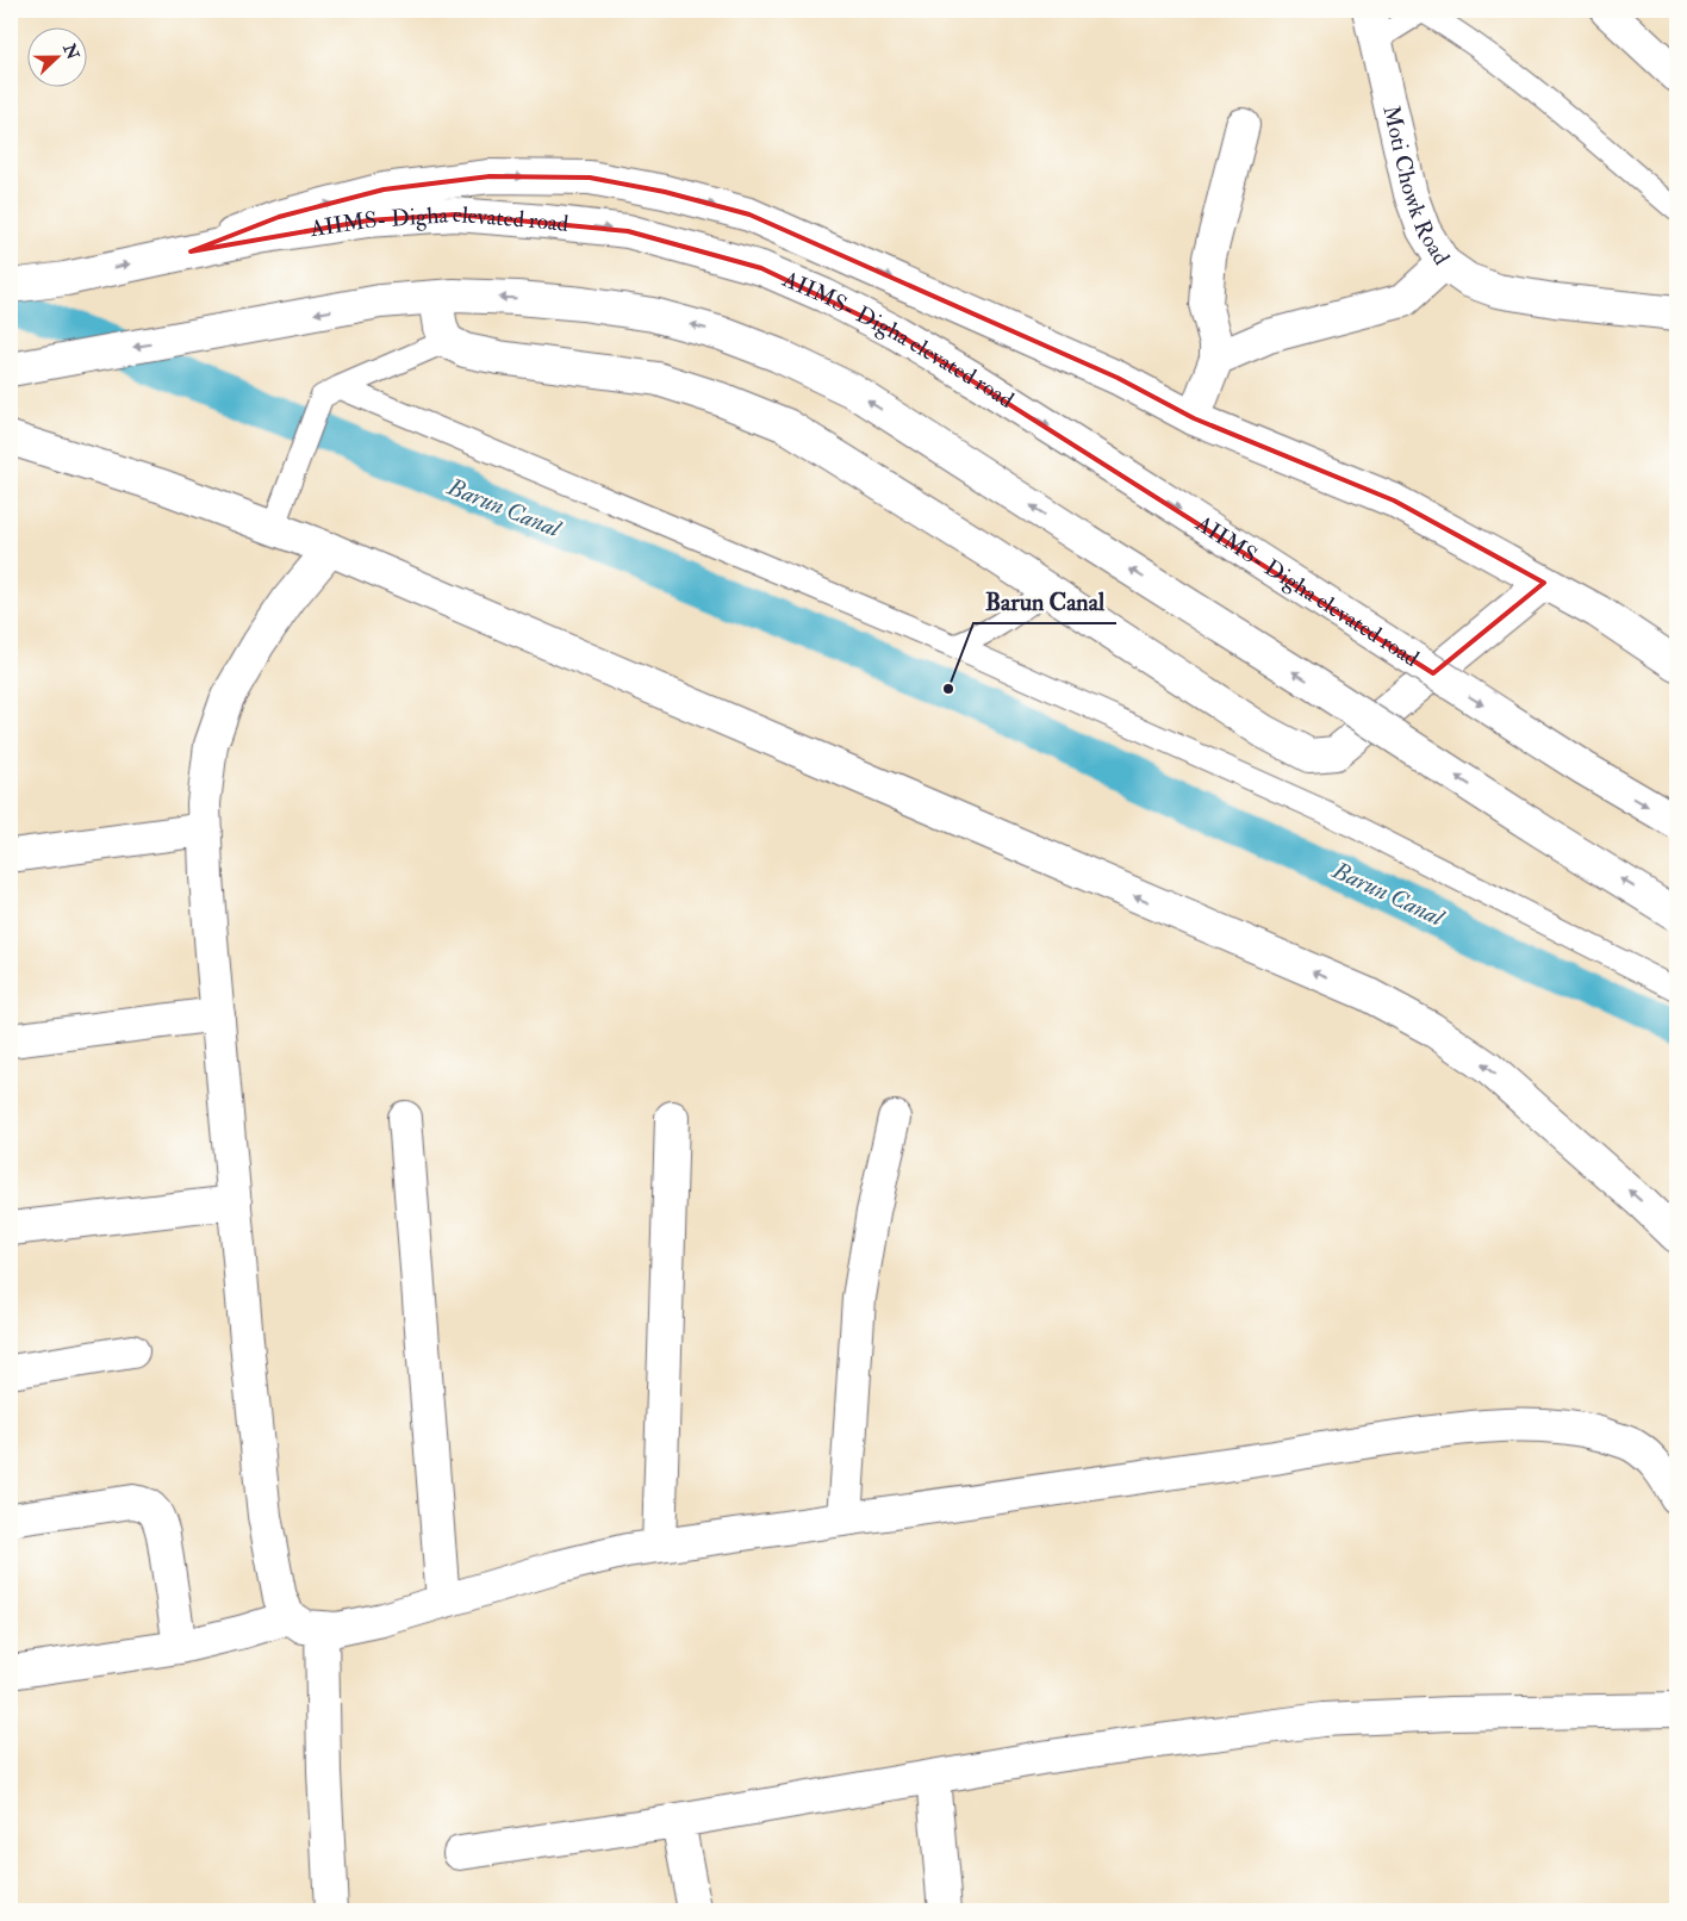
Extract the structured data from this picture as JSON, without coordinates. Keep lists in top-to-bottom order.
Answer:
{
  "streets": {
    "main road": ["Moti Chowk Road", "AIIMS- Digha elevated road"]
  },
  "water": ["Barun Canal"],
  "places": ["Barun Canal"],
  "north": "right"
}
